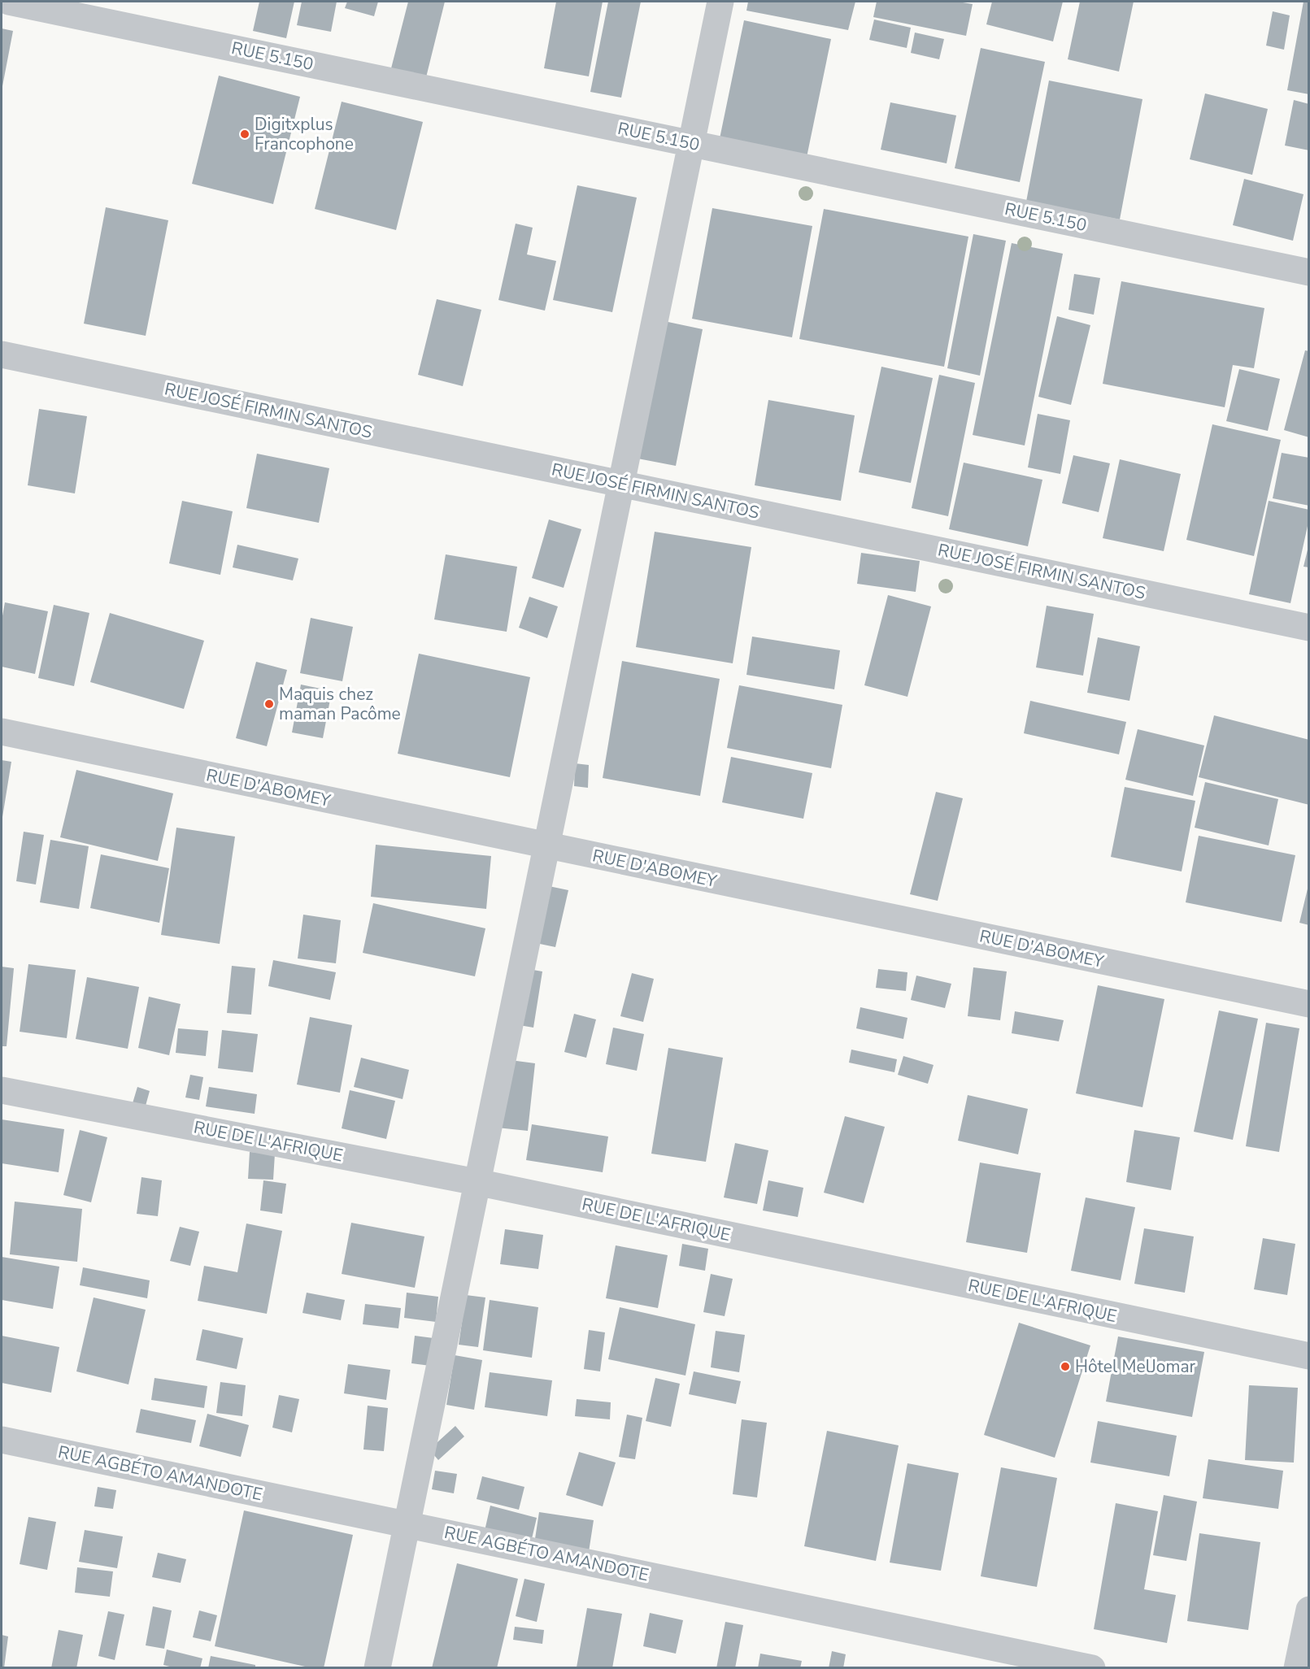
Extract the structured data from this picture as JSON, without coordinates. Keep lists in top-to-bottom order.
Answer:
{
  "streets": {
    "street": [
      "RUE 5.150",
      "RUE JOSÉ FIRMIN SANTOS",
      "RUE D'ABOMEY",
      "RUE DE L'AFRIQUE",
      "RUE AGBÉTO AMANDOTE"
    ]
  },
  "places": ["Digitxplus Francophone", "Maquis chez maman Pacôme", "Hôtel MelJomar"]
}
